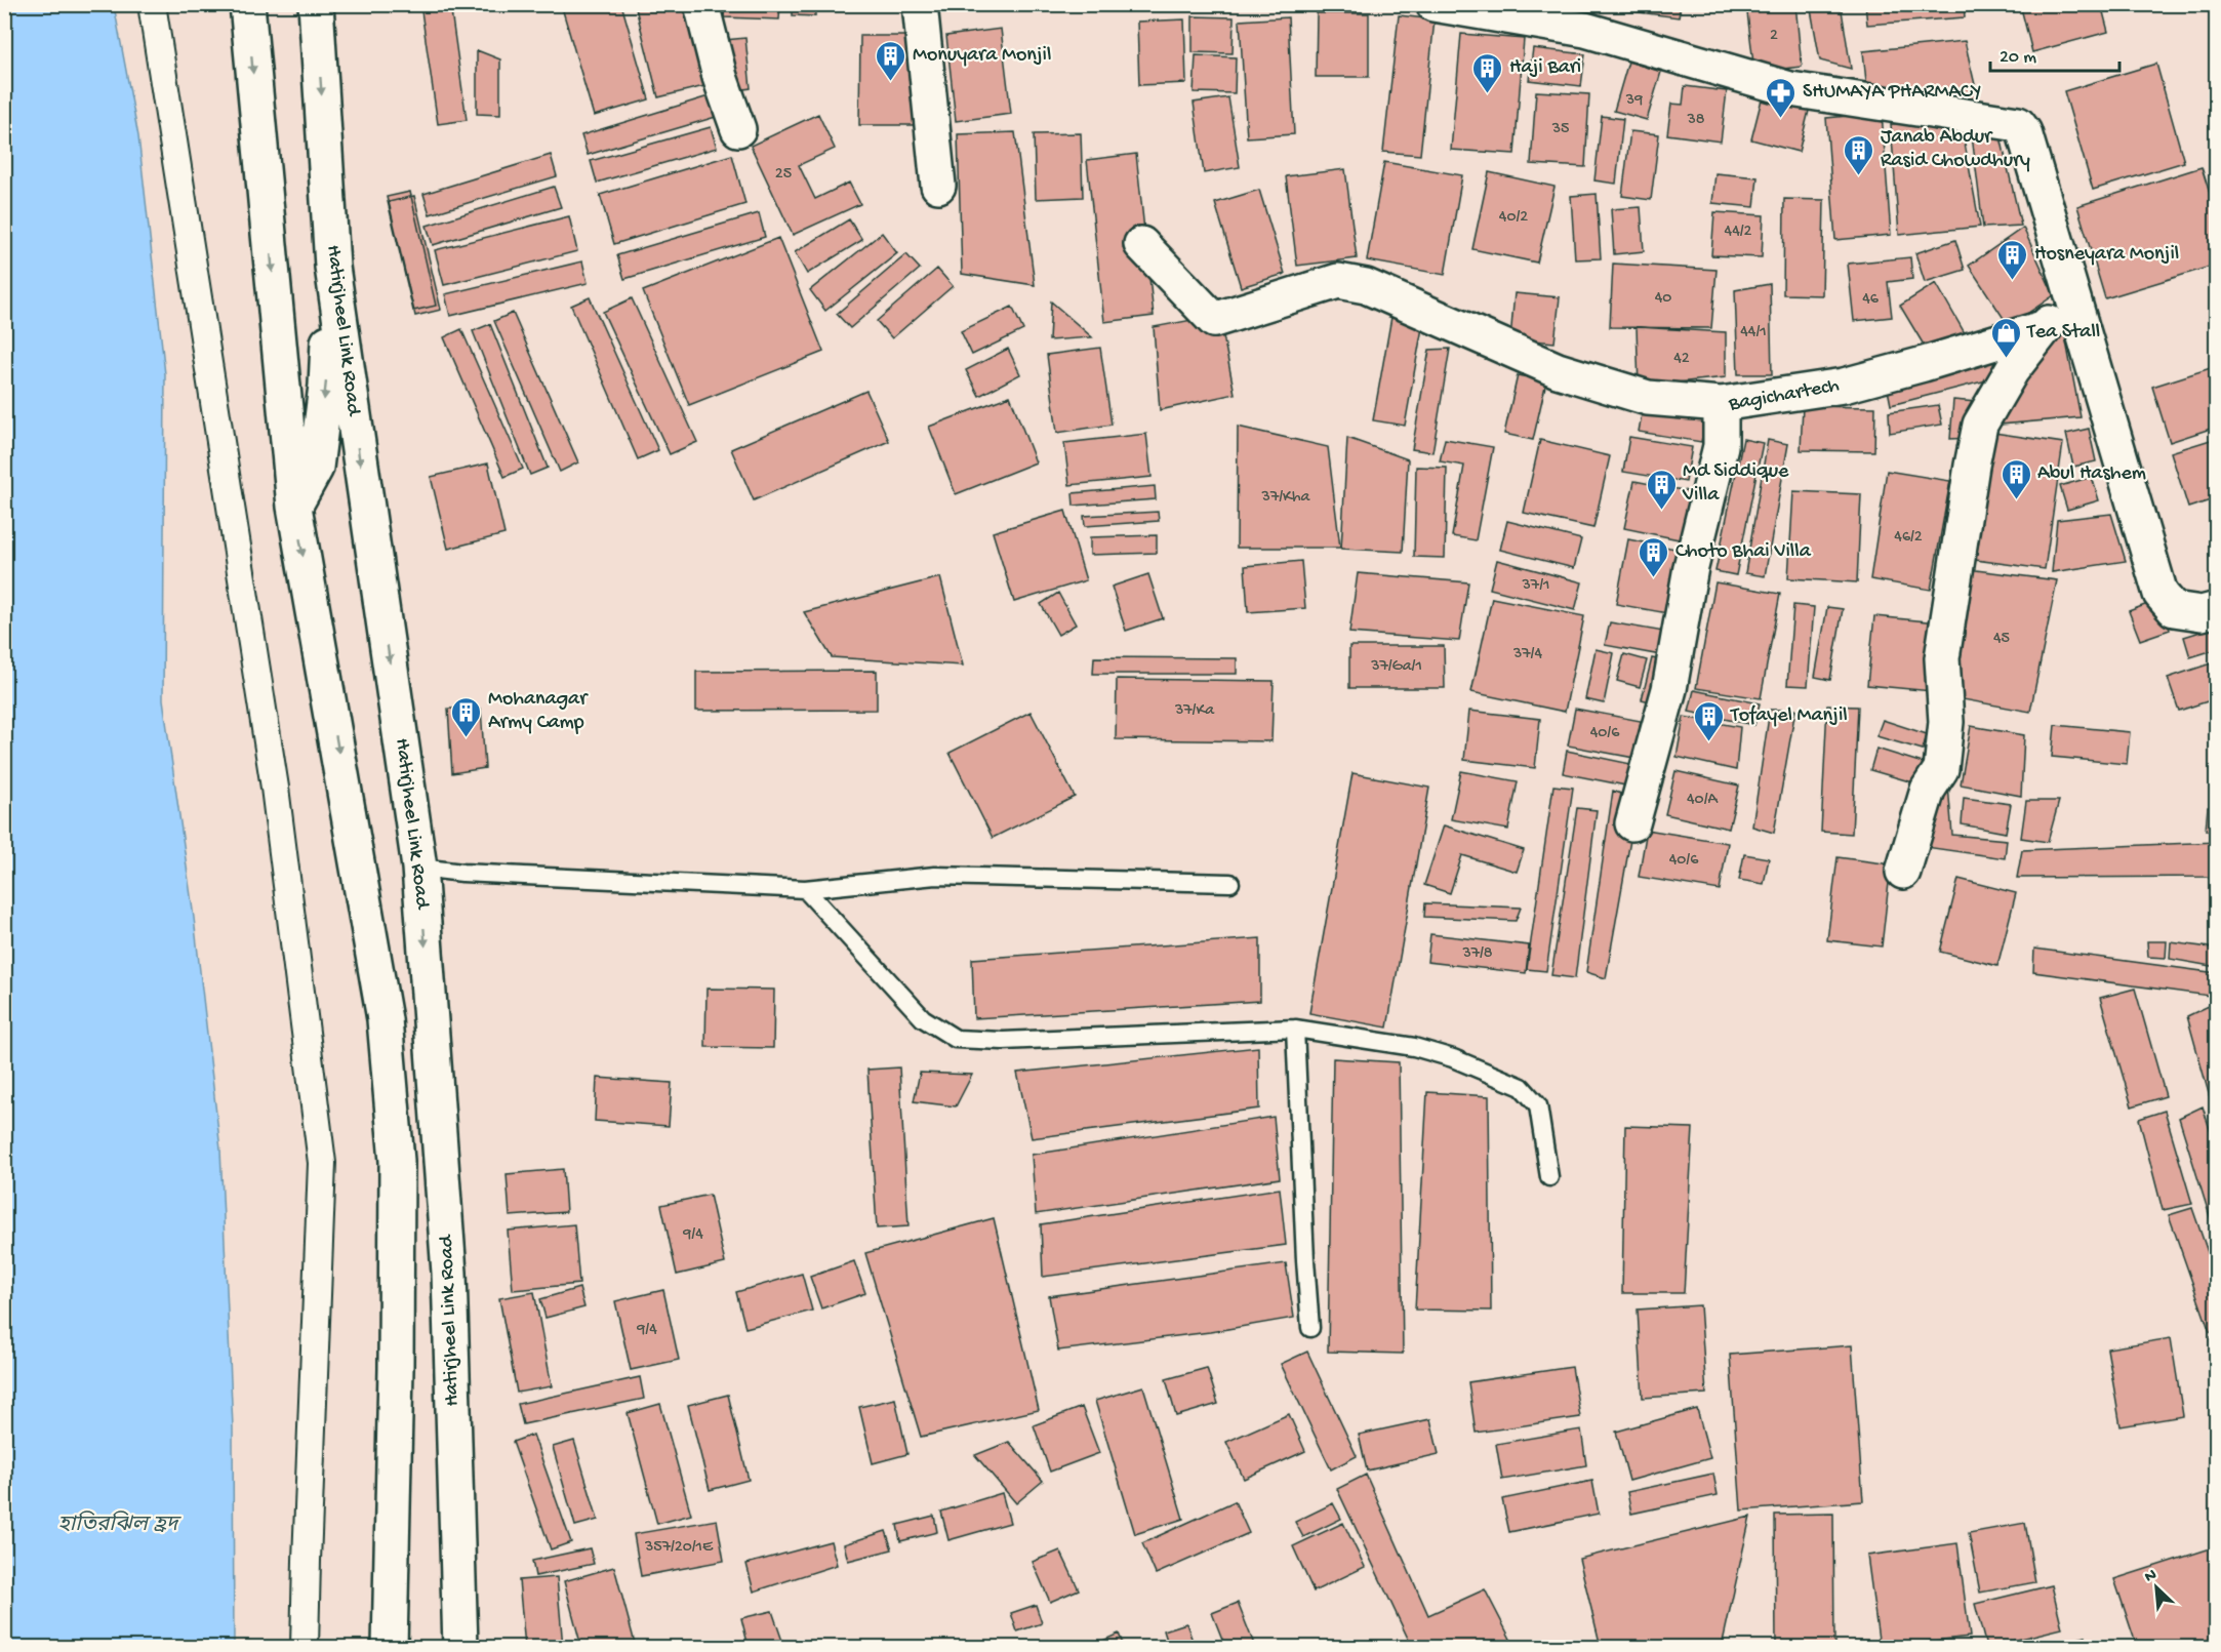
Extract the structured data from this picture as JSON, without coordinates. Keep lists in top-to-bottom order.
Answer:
{
  "streets": {
    "main road": ["Hatirjheel Link Road", "Bagichartech"]
  },
  "water": ["হাতিরঝিল হ্রদ"],
  "places": {
    "building": [
      "Monuyara Monjil",
      "Haji Bari",
      "Janab Abdur Rasid Chowdhury",
      "Hosneyara Monjil",
      "Abul Hashem",
      "Md Siddique Villa",
      "Choto Bhai Villa",
      "Mohanagar Army Camp",
      "Tofayel Manjil"
    ],
    "pharmacy": ["SHUMAYA PHARMACY"],
    "shop": ["Tea Stall"]
  },
  "house_numbers": [
    "2",
    "39",
    "38",
    "35",
    "25",
    "40/2",
    "44/2",
    "40",
    "46",
    "44/1",
    "42",
    "37/Kha",
    "46/2",
    "37/1",
    "45",
    "37/4",
    "37/Ga/1",
    "37/Ka",
    "40/6",
    "40/A",
    "40/6",
    "37/8",
    "9/4",
    "9/4",
    "357/20/1E"
  ],
  "scale_bar": "20 m",
  "north": "top left"
}
